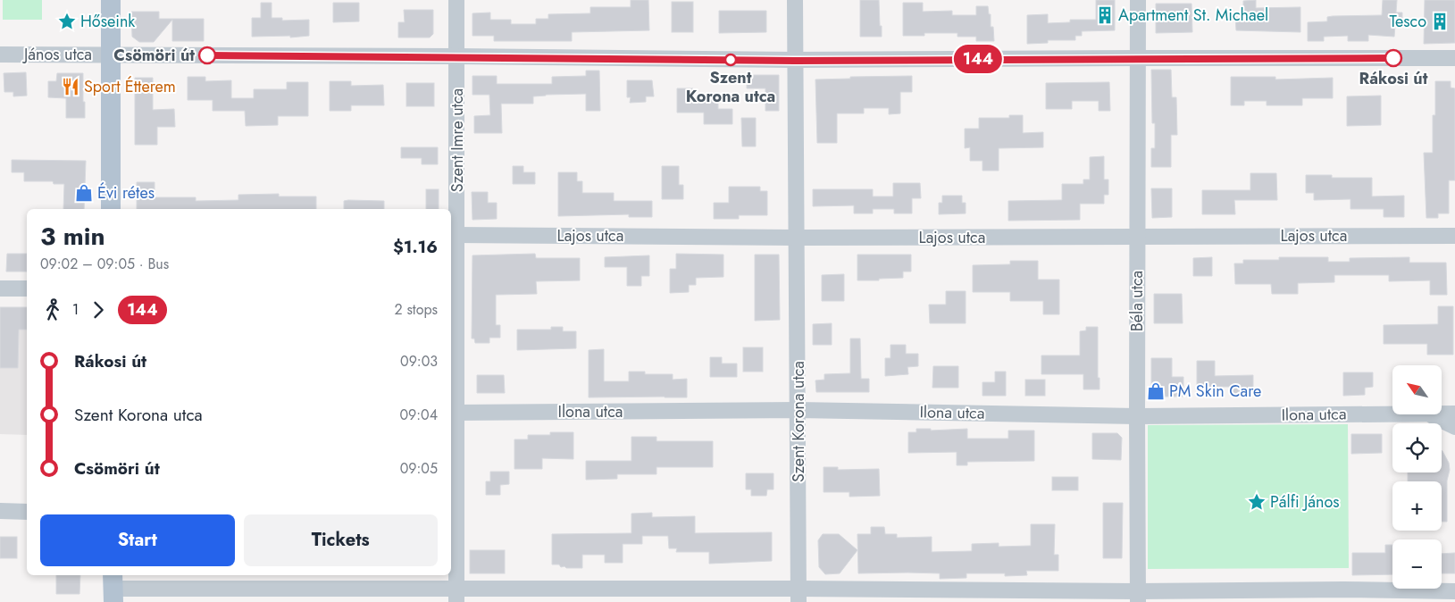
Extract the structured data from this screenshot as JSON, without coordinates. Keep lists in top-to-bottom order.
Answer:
{
  "streets": {
    "street": [
      "János utca",
      "Szent Imre utca",
      "Lajos utca",
      "Béla utca",
      "Ilona utca",
      "Szent Korona utca"
    ]
  },
  "crossings": [
    ["János utca", "Szent Imre utca"],
    ["János utca", "Béla utca"],
    ["János utca", "Szent Korona utca"],
    ["Szent Imre utca", "Lajos utca"],
    ["Szent Imre utca", "Ilona utca"],
    ["Lajos utca", "Béla utca"],
    ["Lajos utca", "Szent Korona utca"],
    ["Béla utca", "Ilona utca"],
    ["Ilona utca", "Szent Korona utca"]
  ],
  "places": {
    "building": ["Apartment St. Michael", "Tesco"],
    "place": ["Hőseink", "Pálfi János"],
    "other": ["Csömöri út", "Rákosi út", "Szent Korona utca"],
    "restaurant": ["Sport Étterem"],
    "shop": ["Évi rétes", "PM Skin Care"]
  },
  "lines": ["bus line 144"],
  "north": "top left",
  "page": {
    "on_map": "144",
    "heading": ["3 min", "09:02 – 09:05 · Bus", "$1.16"],
    "legs": ["1", "144", "2 stops"],
    "list": [
      {
        "name": "Rákosi út",
        "value": "09:03"
      },
      {
        "name": "Szent Korona utca",
        "value": "09:04"
      },
      {
        "name": "Csömöri út",
        "value": "09:05"
      }
    ],
    "map_buttons": ["+", "−"],
    "buttons": ["Start", "Tickets"]
  }
}
